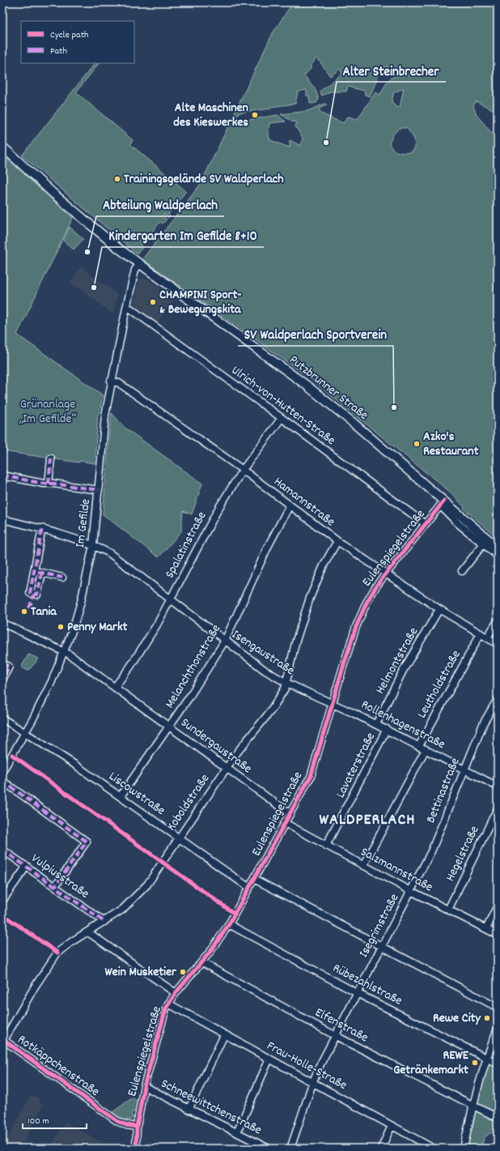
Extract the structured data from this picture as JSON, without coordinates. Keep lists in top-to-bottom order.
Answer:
{
  "streets": {
    "main road": ["Putzbrunner Straße"],
    "street": [
      "Ulrich-von-Hutten-Straße",
      "Hamannstraße",
      "Im Gefilde",
      "Spalatinstraße",
      "Eulenspiegelstraße",
      "Isengaustraße",
      "Helmontstraße",
      "Melanchthonstraße",
      "Leutholdstraße",
      "Rollenhagenstraße",
      "Sundergaustraße",
      "Lavaterstraße",
      "Bettinastraße",
      "Liscowstraße",
      "Koboldstraße",
      "Hegelstraße",
      "Salzmannstraße",
      "Vulpiusstraße",
      "Isegrimstraße",
      "Rübezahlstraße",
      "Elfenstraße",
      "Rotkäppchenstraße",
      "Frau-Holle-Straße",
      "Schneewittchenstraße"
    ]
  },
  "crossings": [
    ["Putzbrunner Straße", "Im Gefilde"],
    ["Putzbrunner Straße", "Eulenspiegelstraße"],
    ["Ulrich-von-Hutten-Straße", "Im Gefilde"],
    ["Ulrich-von-Hutten-Straße", "Spalatinstraße"],
    ["Ulrich-von-Hutten-Straße", "Eulenspiegelstraße"],
    ["Hamannstraße", "Im Gefilde"],
    ["Hamannstraße", "Spalatinstraße"],
    ["Hamannstraße", "Eulenspiegelstraße"],
    ["Hamannstraße", "Helmontstraße"],
    ["Hamannstraße", "Melanchthonstraße"],
    ["Hamannstraße", "Leutholdstraße"],
    ["Hamannstraße", "Koboldstraße"],
    ["Im Gefilde", "Isengaustraße"],
    ["Im Gefilde", "Sundergaustraße"],
    ["Im Gefilde", "Liscowstraße"],
    ["Spalatinstraße", "Isengaustraße"],
    ["Spalatinstraße", "Sundergaustraße"],
    ["Eulenspiegelstraße", "Isengaustraße"],
    ["Eulenspiegelstraße", "Rollenhagenstraße"],
    ["Eulenspiegelstraße", "Sundergaustraße"],
    ["Eulenspiegelstraße", "Liscowstraße"],
    ["Eulenspiegelstraße", "Salzmannstraße"],
    ["Eulenspiegelstraße", "Rübezahlstraße"],
    ["Eulenspiegelstraße", "Elfenstraße"],
    ["Eulenspiegelstraße", "Rotkäppchenstraße"],
    ["Eulenspiegelstraße", "Frau-Holle-Straße"],
    ["Eulenspiegelstraße", "Schneewittchenstraße"],
    ["Isengaustraße", "Melanchthonstraße"],
    ["Isengaustraße", "Rollenhagenstraße"],
    ["Isengaustraße", "Koboldstraße"],
    ["Helmontstraße", "Rollenhagenstraße"],
    ["Melanchthonstraße", "Sundergaustraße"],
    ["Melanchthonstraße", "Liscowstraße"],
    ["Leutholdstraße", "Rollenhagenstraße"],
    ["Rollenhagenstraße", "Lavaterstraße"],
    ["Rollenhagenstraße", "Bettinastraße"],
    ["Sundergaustraße", "Koboldstraße"],
    ["Lavaterstraße", "Salzmannstraße"],
    ["Bettinastraße", "Salzmannstraße"],
    ["Bettinastraße", "Isegrimstraße"],
    ["Liscowstraße", "Koboldstraße"],
    ["Koboldstraße", "Vulpiusstraße"],
    ["Koboldstraße", "Rotkäppchenstraße"],
    ["Hegelstraße", "Salzmannstraße"],
    ["Salzmannstraße", "Isegrimstraße"],
    ["Isegrimstraße", "Rübezahlstraße"],
    ["Isegrimstraße", "Elfenstraße"],
    ["Isegrimstraße", "Frau-Holle-Straße"]
  ],
  "districts": ["WALDPERLACH"],
  "parks": ["Grünanlage „Im Gefilde“"],
  "places": [
    "Alte Maschinen des Kieswerkes",
    "Alter Steinbrecher",
    "Trainingsgelände SV Waldperlach",
    "Abteilung Waldperlach",
    "Kindergarten Im Gefilde 8+10",
    "CHAMPINI Sport- & Bewegungskita",
    "SV Waldperlach Sportverein",
    "Azko's Restaurant",
    "Tania",
    "Penny Markt",
    "Wein Musketier",
    "Rewe City",
    "REWE Getränkemarkt"
  ],
  "legend": ["Cycle path", "Path"],
  "scale_bar": "100 m"
}
